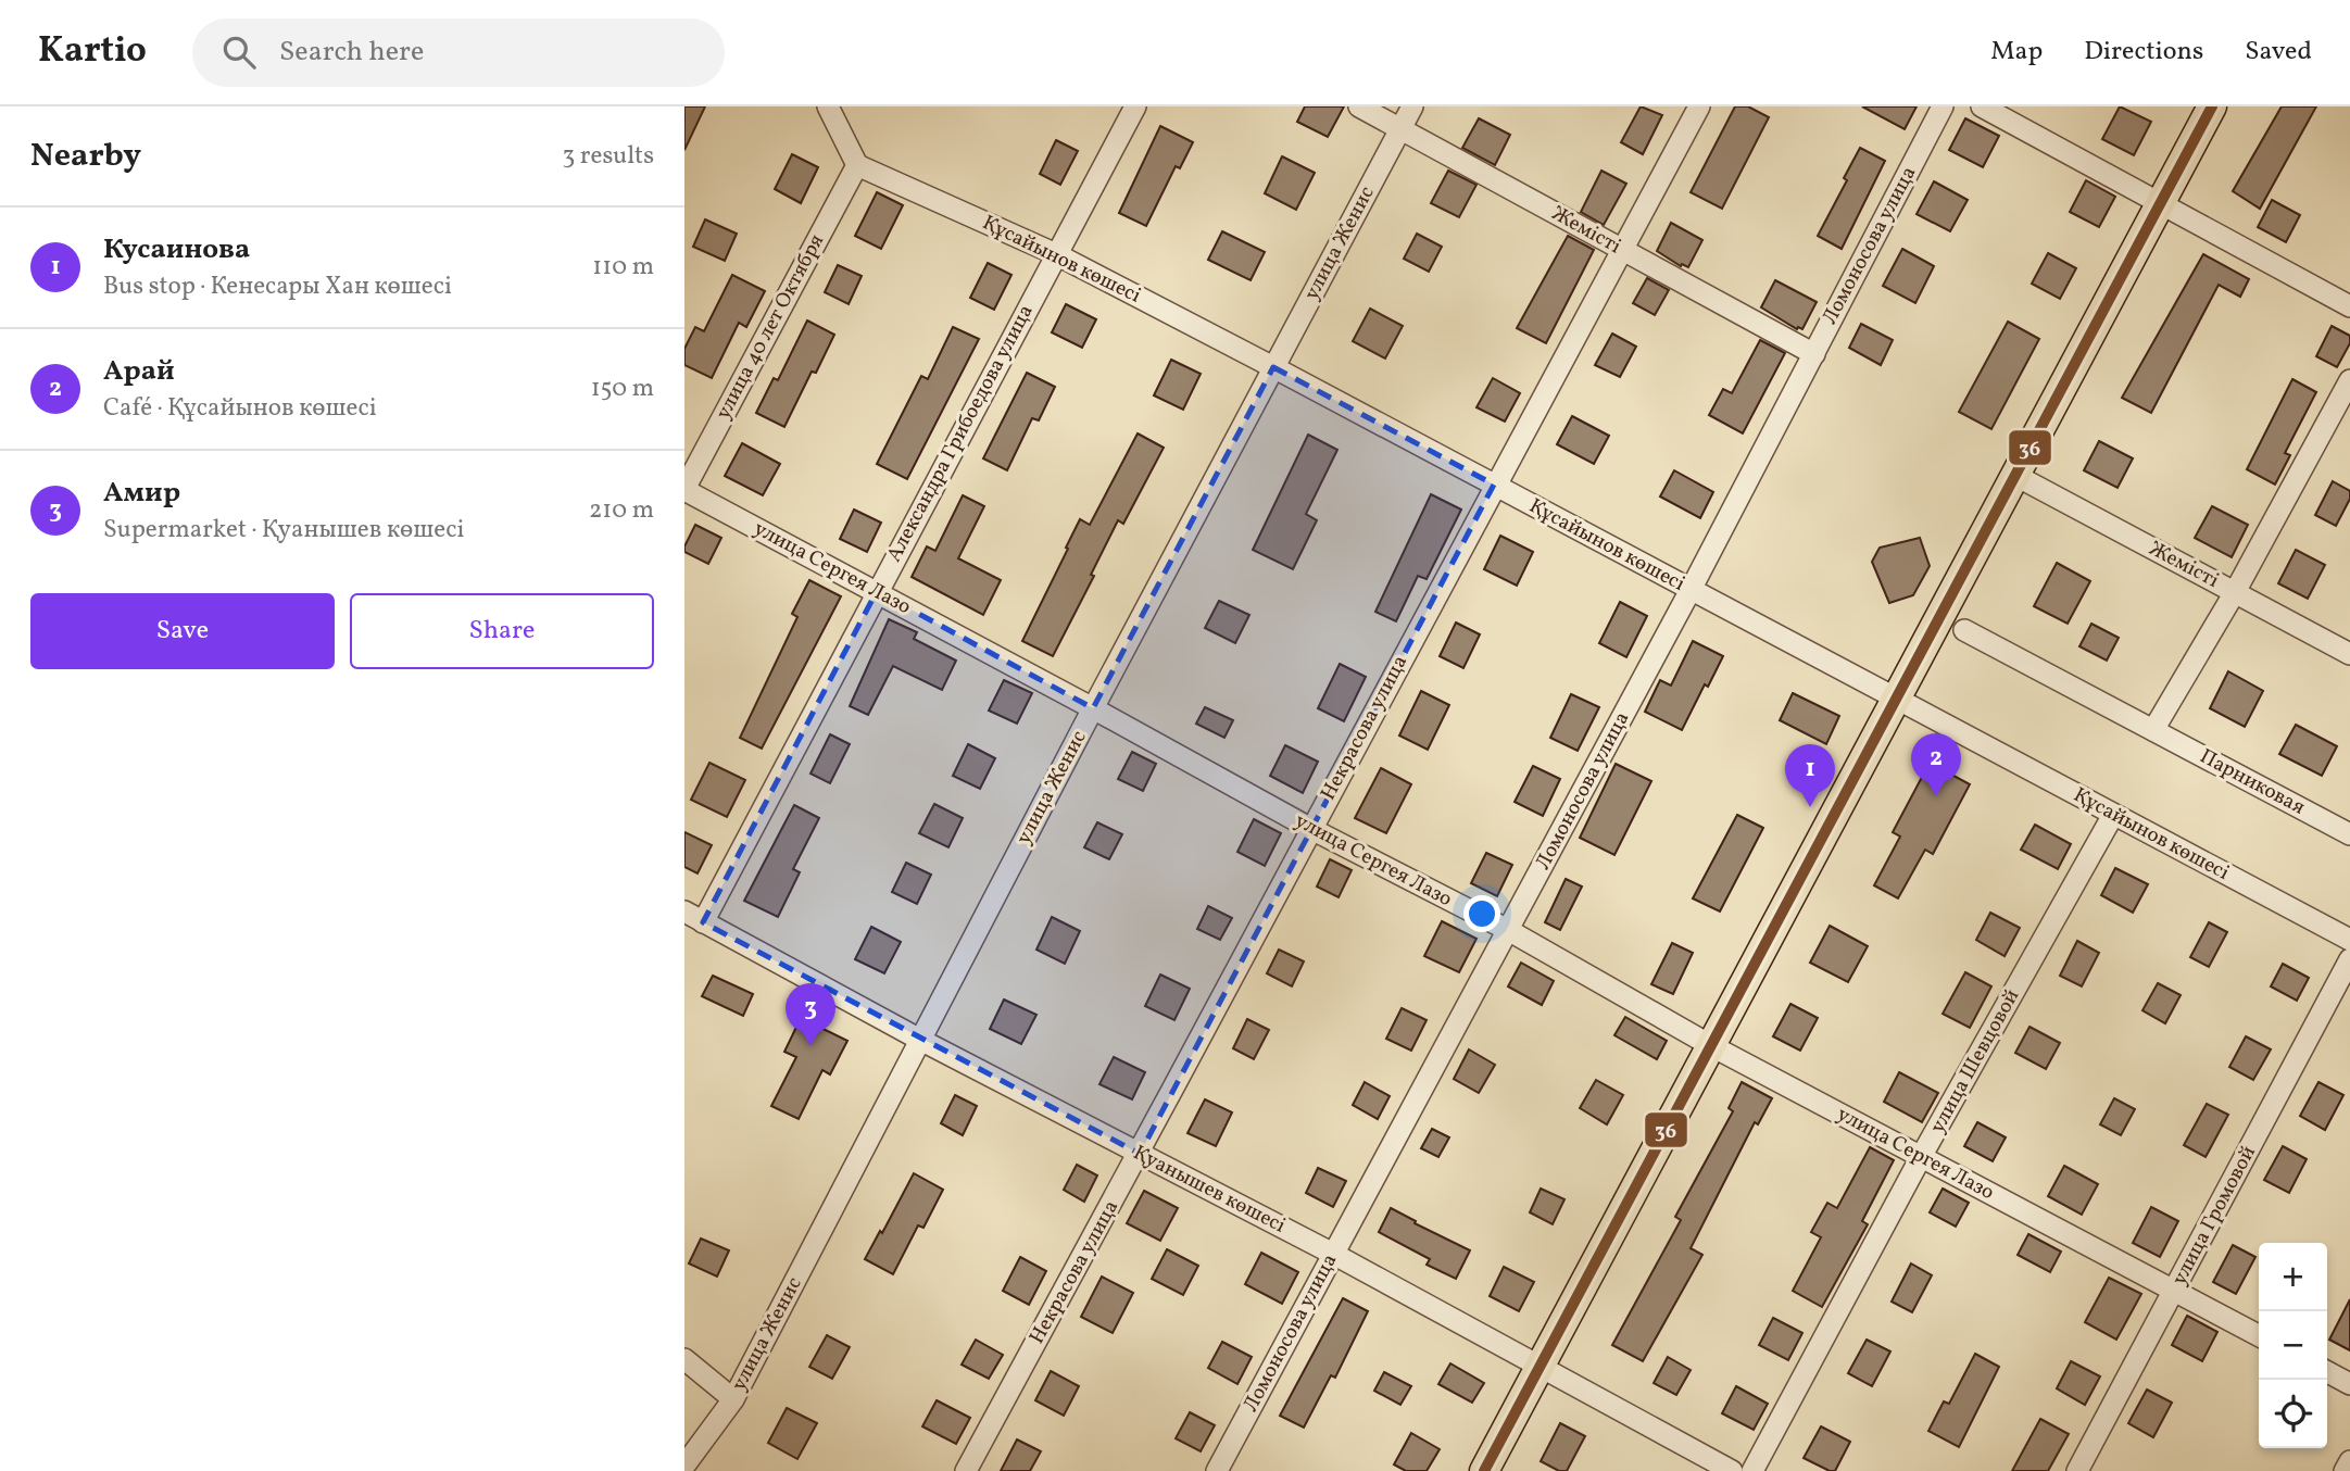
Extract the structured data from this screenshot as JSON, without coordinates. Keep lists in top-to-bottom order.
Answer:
{
  "streets": {
    "street": [
      "Жемісті",
      "улица Женис",
      "Ломоносова улица",
      "Құсайынов көшесі",
      "улица 40 лет Октября",
      "Александра Грибоедова улица",
      "улица Сергея Лазо",
      "Некрасова улица",
      "Парниковая",
      "улица Шевцовой",
      "Қуанышев көшесі",
      "улица Громовой"
    ]
  },
  "crossings": [
    ["Жемісті", "улица Женис"],
    ["Жемісті", "Ломоносова улица"],
    ["Жемісті", "Некрасова улица"],
    ["улица Женис", "Құсайынов көшесі"],
    ["улица Женис", "улица Сергея Лазо"],
    ["улица Женис", "Қуанышев көшесі"],
    ["Ломоносова улица", "Құсайынов көшесі"],
    ["Ломоносова улица", "улица Сергея Лазо"],
    ["Ломоносова улица", "Қуанышев көшесі"],
    ["Құсайынов көшесі", "улица 40 лет Октября"],
    ["Құсайынов көшесі", "Александра Грибоедова улица"],
    ["Құсайынов көшесі", "Некрасова улица"],
    ["Құсайынов көшесі", "улица Шевцовой"],
    ["улица 40 лет Октября", "улица Сергея Лазо"],
    ["Александра Грибоедова улица", "улица Сергея Лазо"],
    ["Александра Грибоедова улица", "Қуанышев көшесі"],
    ["улица Сергея Лазо", "Некрасова улица"],
    ["улица Сергея Лазо", "улица Шевцовой"],
    ["улица Сергея Лазо", "улица Громовой"],
    ["Некрасова улица", "Қуанышев көшесі"]
  ],
  "lines": ["transit line 36"],
  "page": {
    "header": "Kartio",
    "search": "Search here",
    "nav": ["Map", "Directions", "Saved"],
    "heading": ["Nearby", "3 results"],
    "list": [
      {
        "mark": "1",
        "name": "Кусаинова",
        "note": "Bus stop · Кенесары Хан көшесі",
        "value": "110 m"
      },
      {
        "mark": "2",
        "name": "Арай",
        "note": "Café · Құсайынов көшесі",
        "value": "150 m"
      },
      {
        "mark": "3",
        "name": "Амир",
        "note": "Supermarket · Қуанышев көшесі",
        "value": "210 m"
      }
    ],
    "buttons": ["Save", "Share"],
    "pins": ["2", "1", "3"],
    "map_buttons": ["+", "−"]
  }
}
